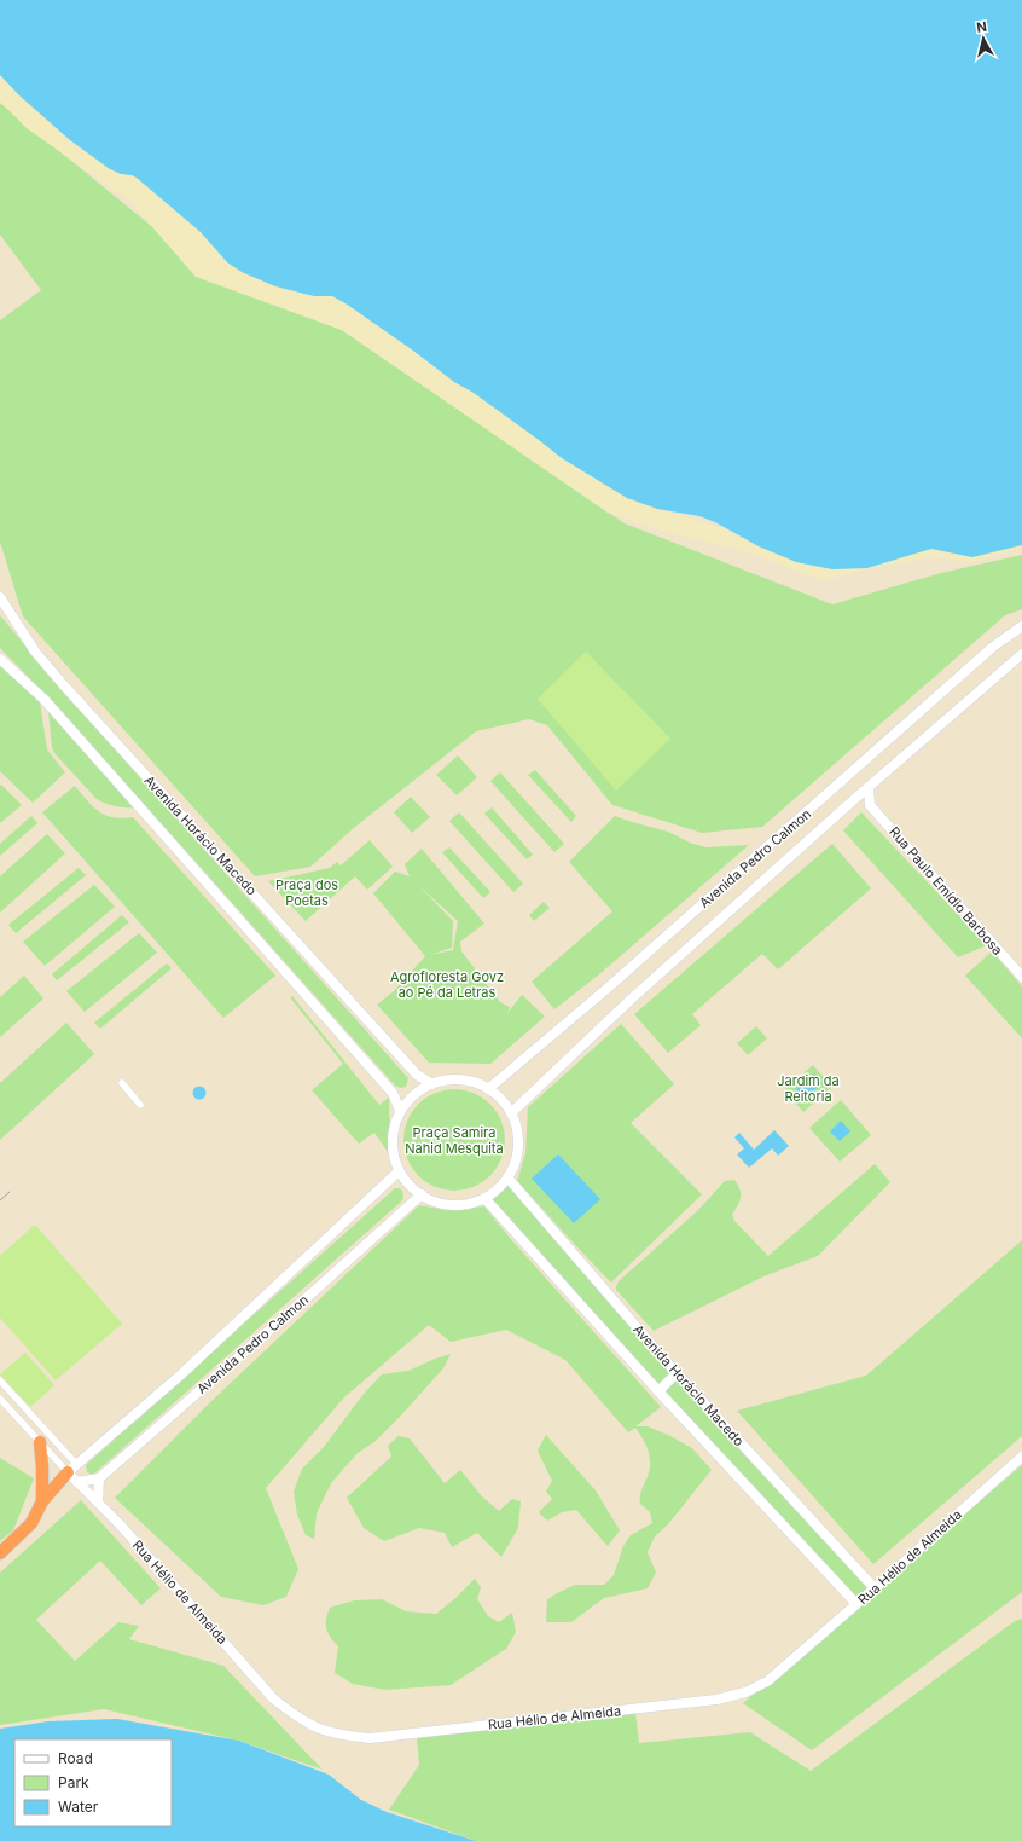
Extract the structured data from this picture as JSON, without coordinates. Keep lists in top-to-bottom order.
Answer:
{
  "streets": {
    "street": [
      "Avenida Horácio Macedo",
      "Avenida Pedro Calmon",
      "Rua Paulo Emídio Barbosa",
      "Rua Hélio de Almeida"
    ]
  },
  "crossings": [
    ["Avenida Horácio Macedo", "Avenida Pedro Calmon"],
    ["Avenida Horácio Macedo", "Rua Hélio de Almeida"],
    ["Avenida Pedro Calmon", "Rua Hélio de Almeida"]
  ],
  "parks": [
    "Praça dos Poetas",
    "Agrofloresta Govz ao Pé da Letras",
    "Jardim da Reitoria",
    "Praça Samira Nahid Mesquita"
  ],
  "legend": ["Road", "Park", "Water"],
  "north": "top"
}
